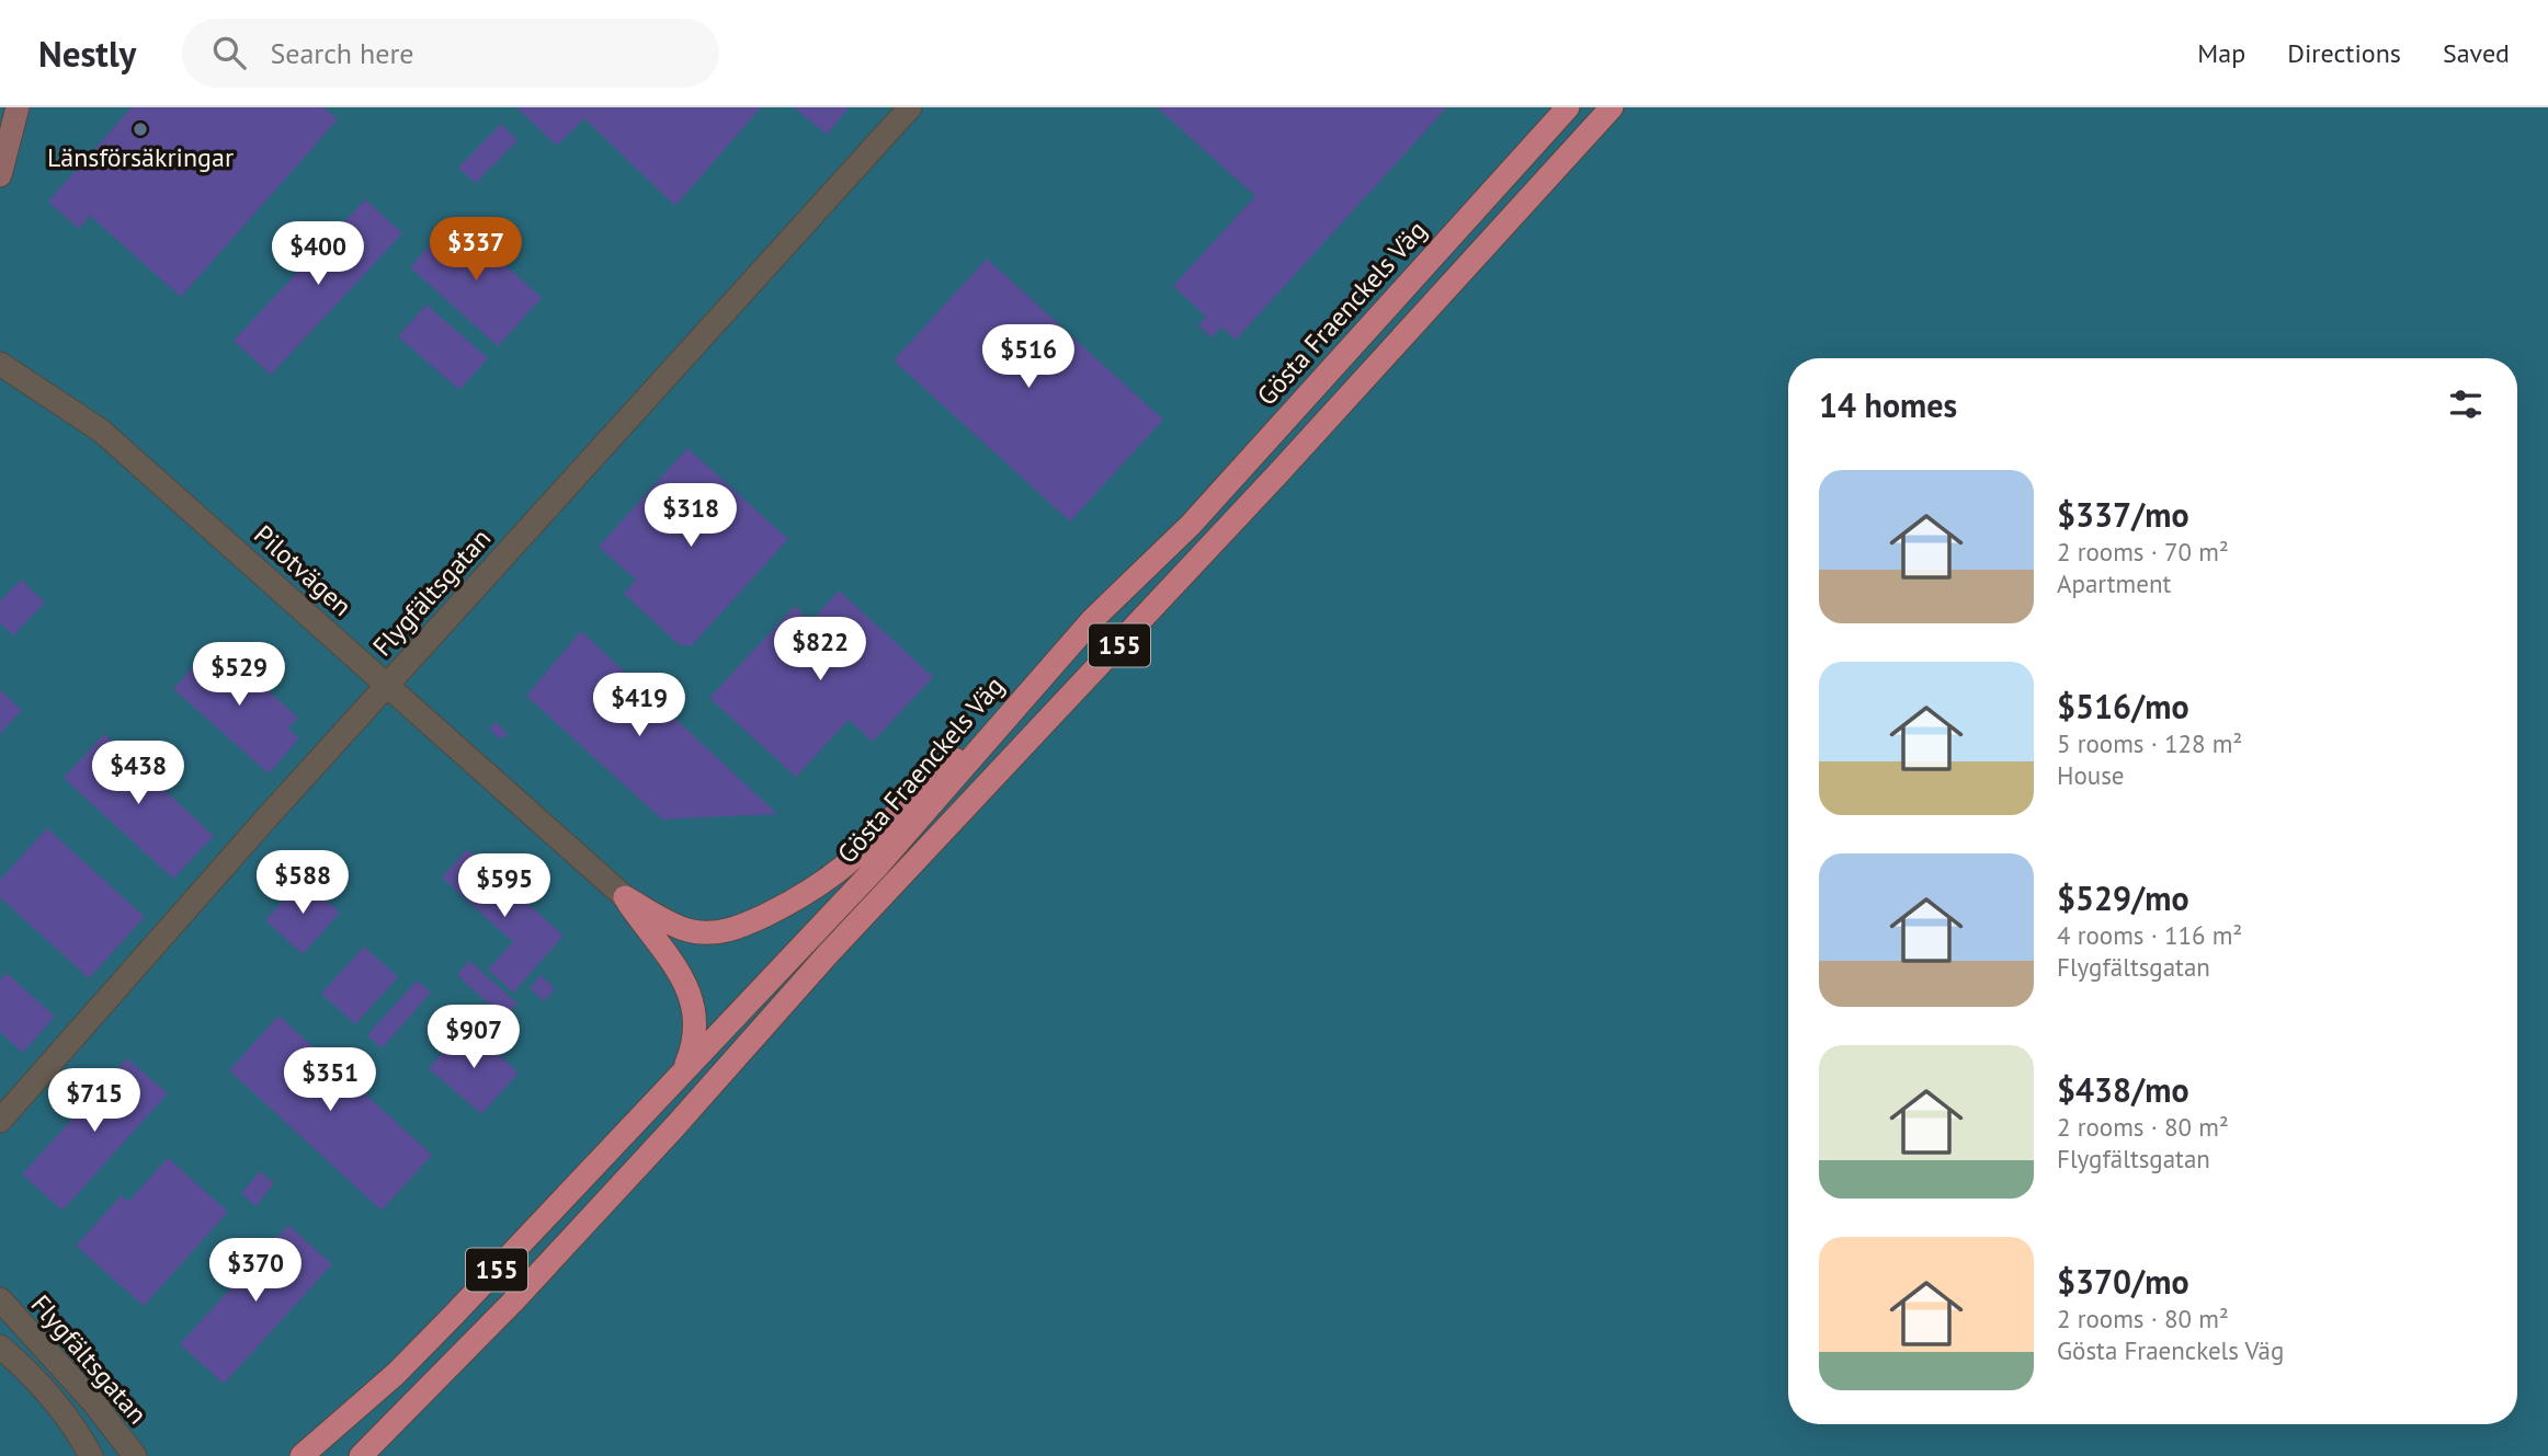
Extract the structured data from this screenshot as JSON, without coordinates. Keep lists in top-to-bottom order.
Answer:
{
  "streets": {
    "main road": ["Gösta Fraenckels Väg", "155"],
    "street": ["Pilotvägen", "Flygfältsgatan"]
  },
  "crossings": [
    ["Pilotvägen", "Flygfältsgatan"]
  ],
  "places": ["Länsförsäkringar"],
  "page": {
    "header": "Nestly",
    "search": "Search here",
    "nav": ["Map", "Directions", "Saved"],
    "price": [
      "$337",
      "$400",
      "$516",
      "$318",
      "$822",
      "$529",
      "$419",
      "$438",
      "$588",
      "$595",
      "$907",
      "$351",
      "$715",
      "$370"
    ],
    "heading": "14 homes",
    "list": [
      {
        "name": "$337/mo",
        "note": "2 rooms · 70 m² · Apartment"
      },
      {
        "name": "$516/mo",
        "note": "5 rooms · 128 m² · House"
      },
      {
        "name": "$529/mo",
        "note": "4 rooms · 116 m² · Flygfältsgatan"
      },
      {
        "name": "$438/mo",
        "note": "2 rooms · 80 m² · Flygfältsgatan"
      },
      {
        "name": "$370/mo",
        "note": "2 rooms · 80 m² · Gösta Fraenckels Väg"
      }
    ]
  }
}
